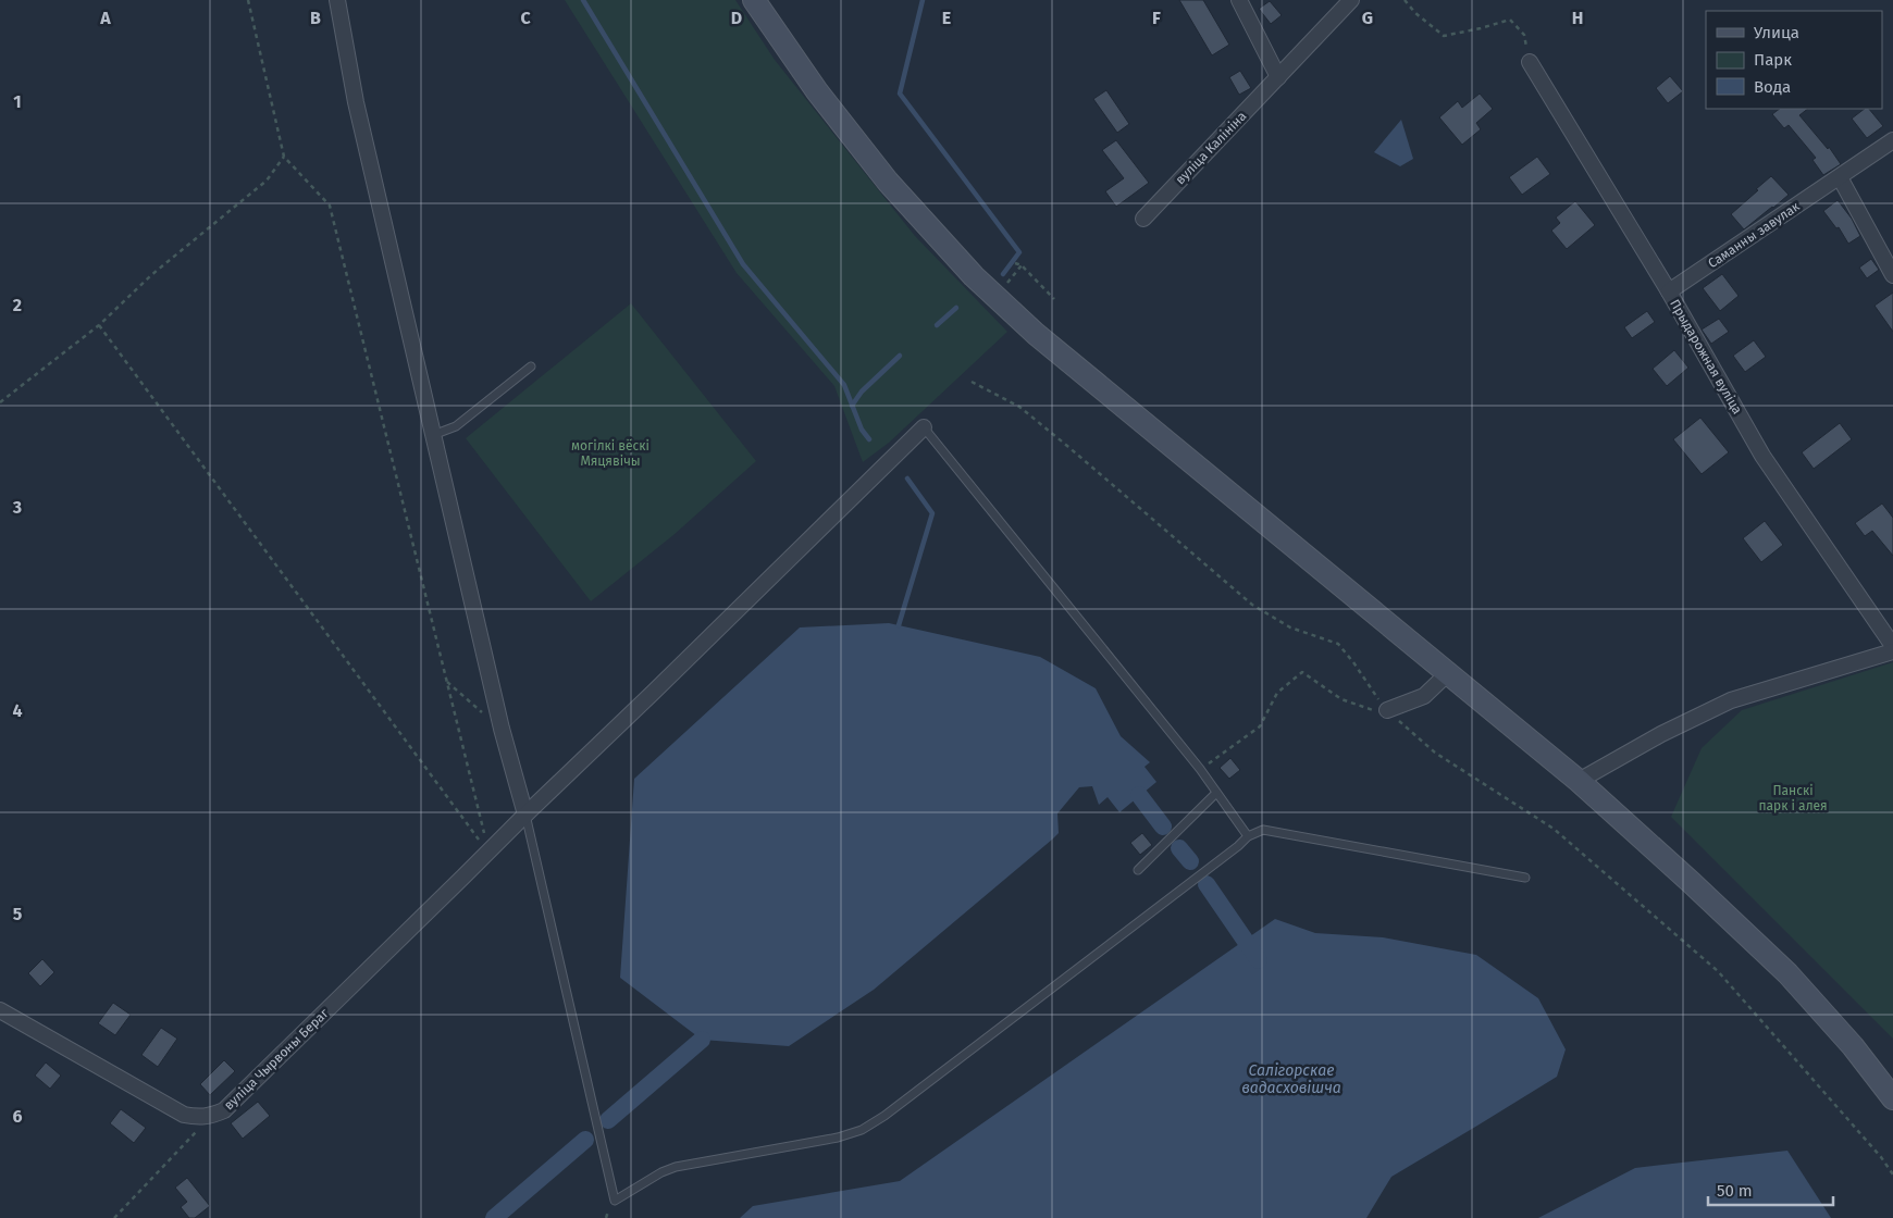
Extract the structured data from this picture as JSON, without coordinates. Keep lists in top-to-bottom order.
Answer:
{
  "streets": {
    "street": [
      "вуліца Калініна",
      "Саманны завулак",
      "Прыдарожная вуліца",
      "вуліца Чырвоны Бераг"
    ]
  },
  "crossings": [
    ["Саманны завулак", "Прыдарожная вуліца"]
  ],
  "water": ["Салігорскае вадасховішча"],
  "parks": ["могілкі вёскі Мяцявічы", "Панскі парк і алея"],
  "legend": ["Улица", "Парк", "Вода"],
  "scale_bar": "50 m",
  "grid": {
    "columns": [
      "A",
      "B",
      "C",
      "D",
      "E",
      "F",
      "G",
      "H"
    ],
    "rows": [
      "1",
      "2",
      "3",
      "4",
      "5",
      "6"
    ]
  }
}
